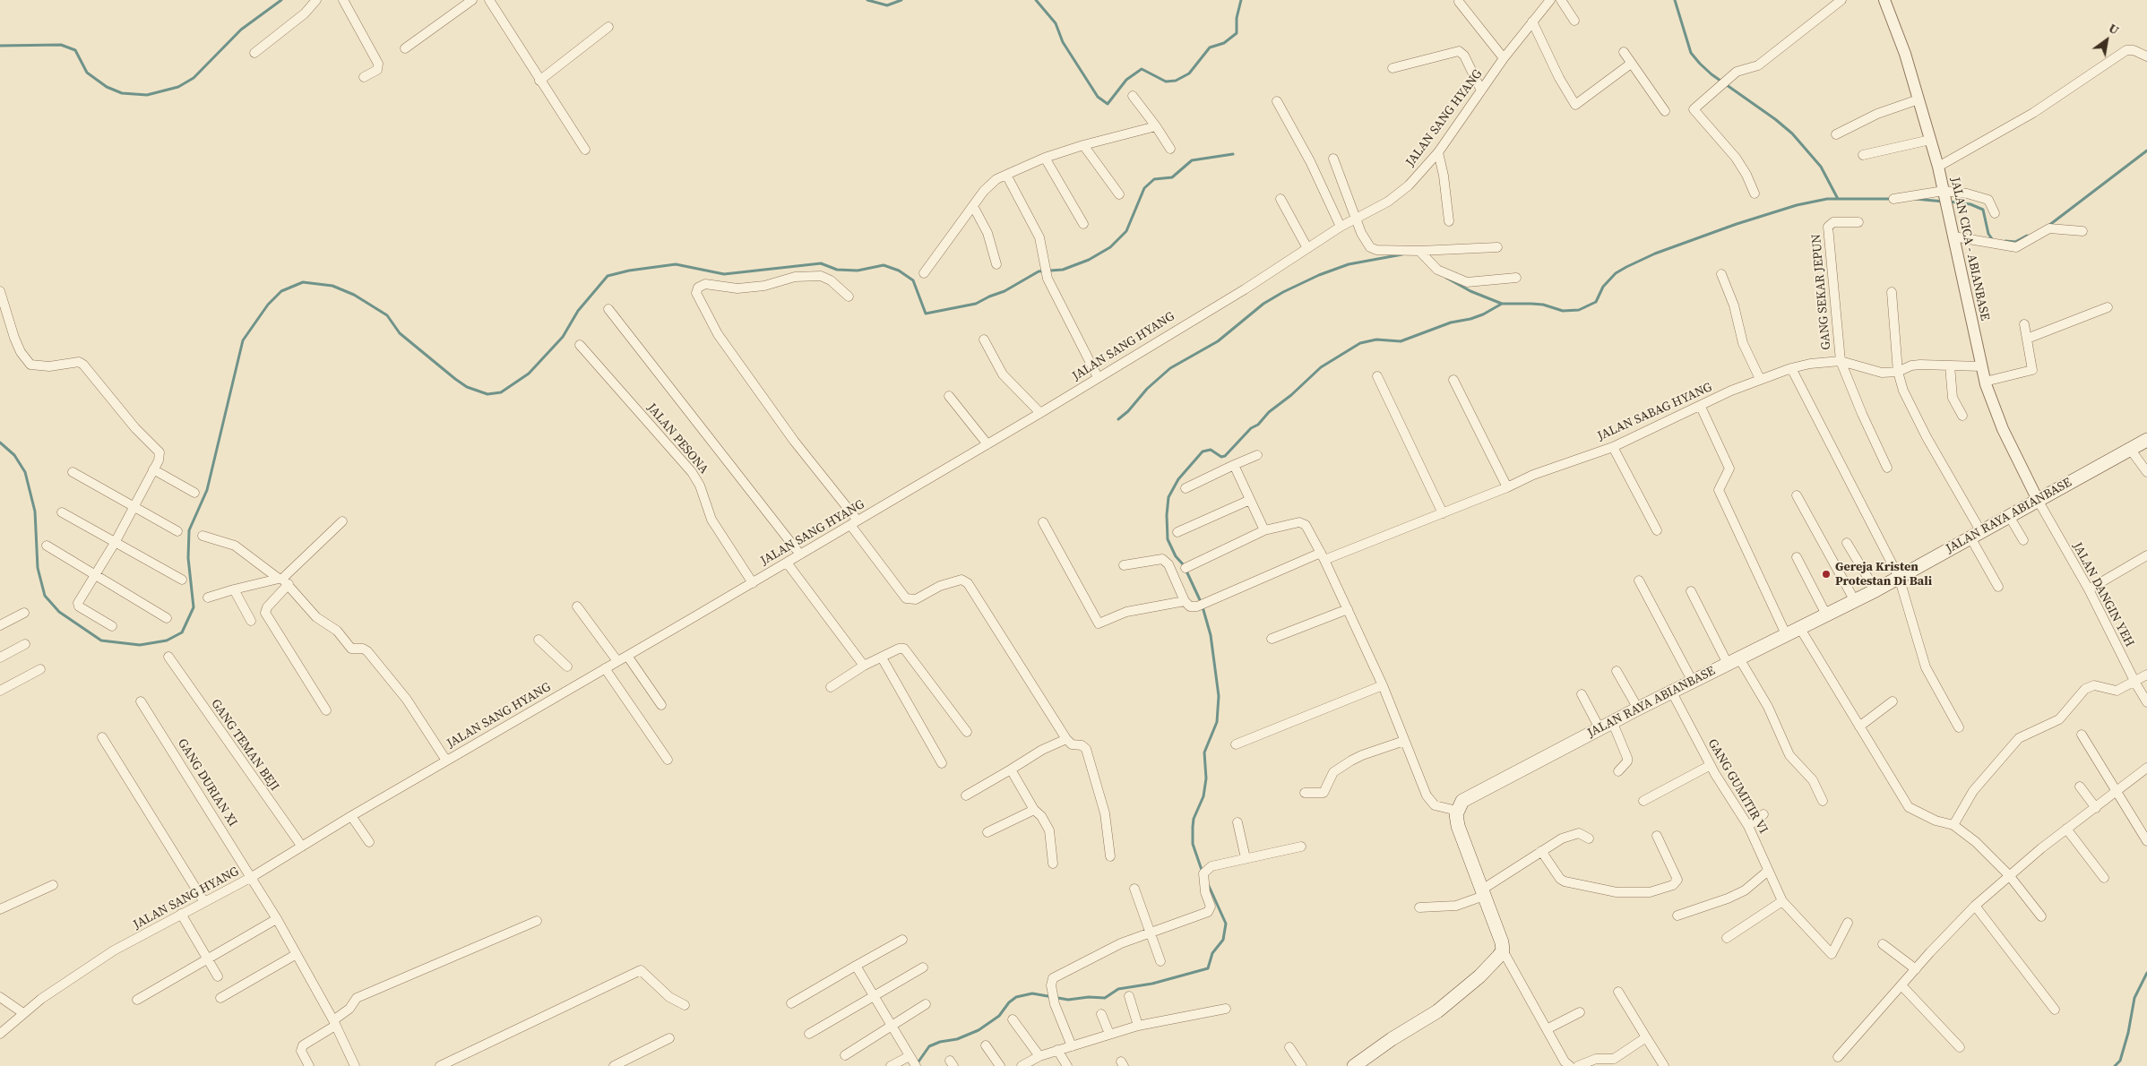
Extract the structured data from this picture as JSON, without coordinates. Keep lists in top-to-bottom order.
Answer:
{
  "streets": {
    "main road": ["JALAN RAYA ABIANBASE"],
    "street": [
      "JALAN SANG HYANG",
      "JALAN CICA - ABIANBASE",
      "GANG SEKAR JEPUN",
      "JALAN SABAG HYANG",
      "JALAN PESONA",
      "JALAN DANGIN YEH",
      "GANG TEMAN BEJI",
      "GANG DURIAN XI",
      "GANG GUMITIR VI"
    ]
  },
  "crossings": [
    ["JALAN SANG HYANG", "JALAN PESONA"],
    ["JALAN SANG HYANG", "GANG TEMAN BEJI"],
    ["JALAN SANG HYANG", "GANG DURIAN XI"],
    ["JALAN CICA - ABIANBASE", "JALAN SABAG HYANG"],
    ["JALAN CICA - ABIANBASE", "JALAN RAYA ABIANBASE"],
    ["JALAN CICA - ABIANBASE", "JALAN DANGIN YEH"],
    ["GANG SEKAR JEPUN", "JALAN SABAG HYANG"],
    ["JALAN RAYA ABIANBASE", "JALAN DANGIN YEH"],
    ["JALAN RAYA ABIANBASE", "GANG GUMITIR VI"]
  ],
  "places": ["Gereja Kristen Protestan Di Bali"],
  "north": "top right"
}
